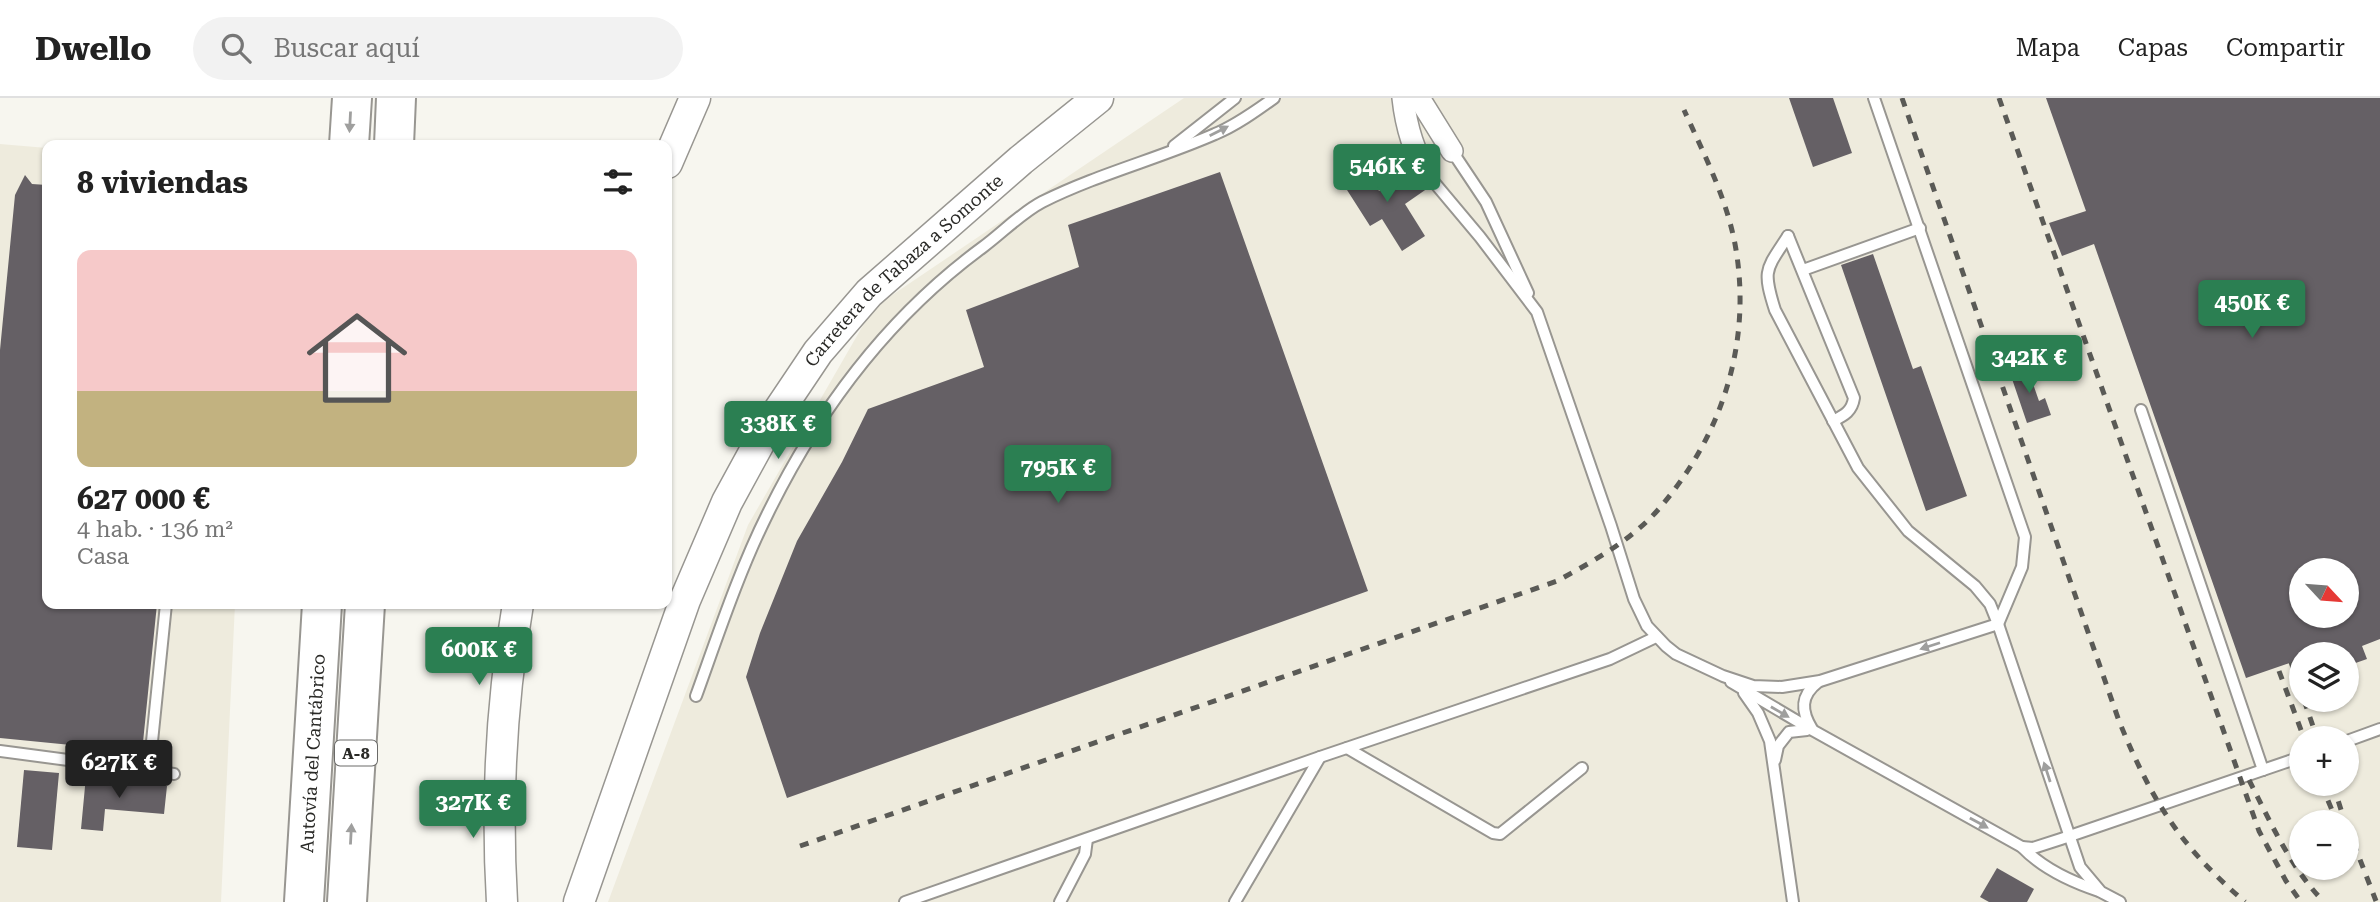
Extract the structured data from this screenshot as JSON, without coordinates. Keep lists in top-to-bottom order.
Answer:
{
  "streets": {
    "highway": ["Autovía del Cantábrico", "A-8"],
    "street": ["Carretera de Tabaza a Somonte"]
  },
  "north": "bottom right",
  "page": {
    "header": "Dwello",
    "search": "Buscar aquí",
    "nav": ["Mapa", "Capas", "Compartir"],
    "heading": "8 viviendas",
    "price": [
      "546K €",
      "450K €",
      "342K €",
      "338K €",
      "795K €",
      "600K €",
      "627K €",
      "327K €"
    ],
    "list": [
      {
        "name": "627 000 €",
        "note": "4 hab. · 136 m² · Casa"
      }
    ],
    "map_buttons": ["+", "−"]
  }
}
